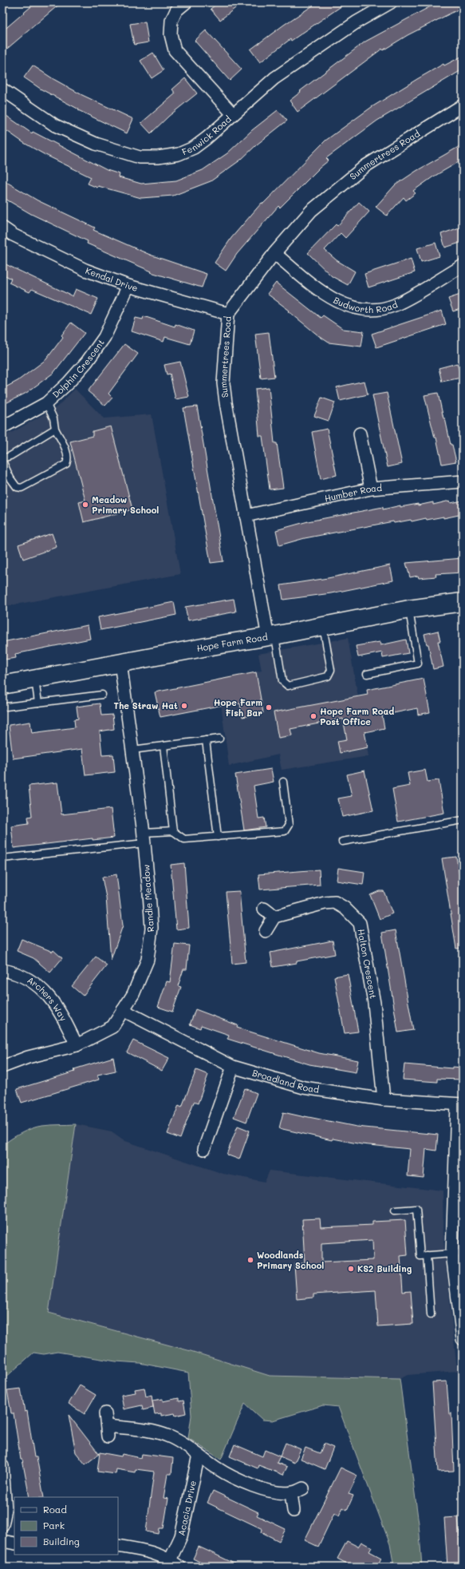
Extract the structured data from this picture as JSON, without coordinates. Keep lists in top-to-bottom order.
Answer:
{
  "streets": {
    "street": [
      "Fenwick Road",
      "Summertrees Road",
      "Kendal Drive",
      "Budworth Road",
      "Dolphin Crescent",
      "Humber Road",
      "Hope Farm Road",
      "Randle Meadow",
      "Halton Crescent",
      "Archers Way",
      "Broadland Road",
      "Acacia Drive"
    ]
  },
  "crossings": [
    ["Summertrees Road", "Kendal Drive"],
    ["Summertrees Road", "Budworth Road"],
    ["Summertrees Road", "Humber Road"],
    ["Summertrees Road", "Hope Farm Road"],
    ["Kendal Drive", "Dolphin Crescent"],
    ["Hope Farm Road", "Randle Meadow"],
    ["Randle Meadow", "Archers Way"],
    ["Randle Meadow", "Broadland Road"],
    ["Halton Crescent", "Broadland Road"]
  ],
  "places": [
    "Meadow Primary School",
    "The Straw Hat",
    "Hope Farm Fish Bar",
    "Hope Farm Road Post Office",
    "Woodlands Primary School",
    "KS2 Building"
  ],
  "legend": ["Road", "Park", "Building"]
}
